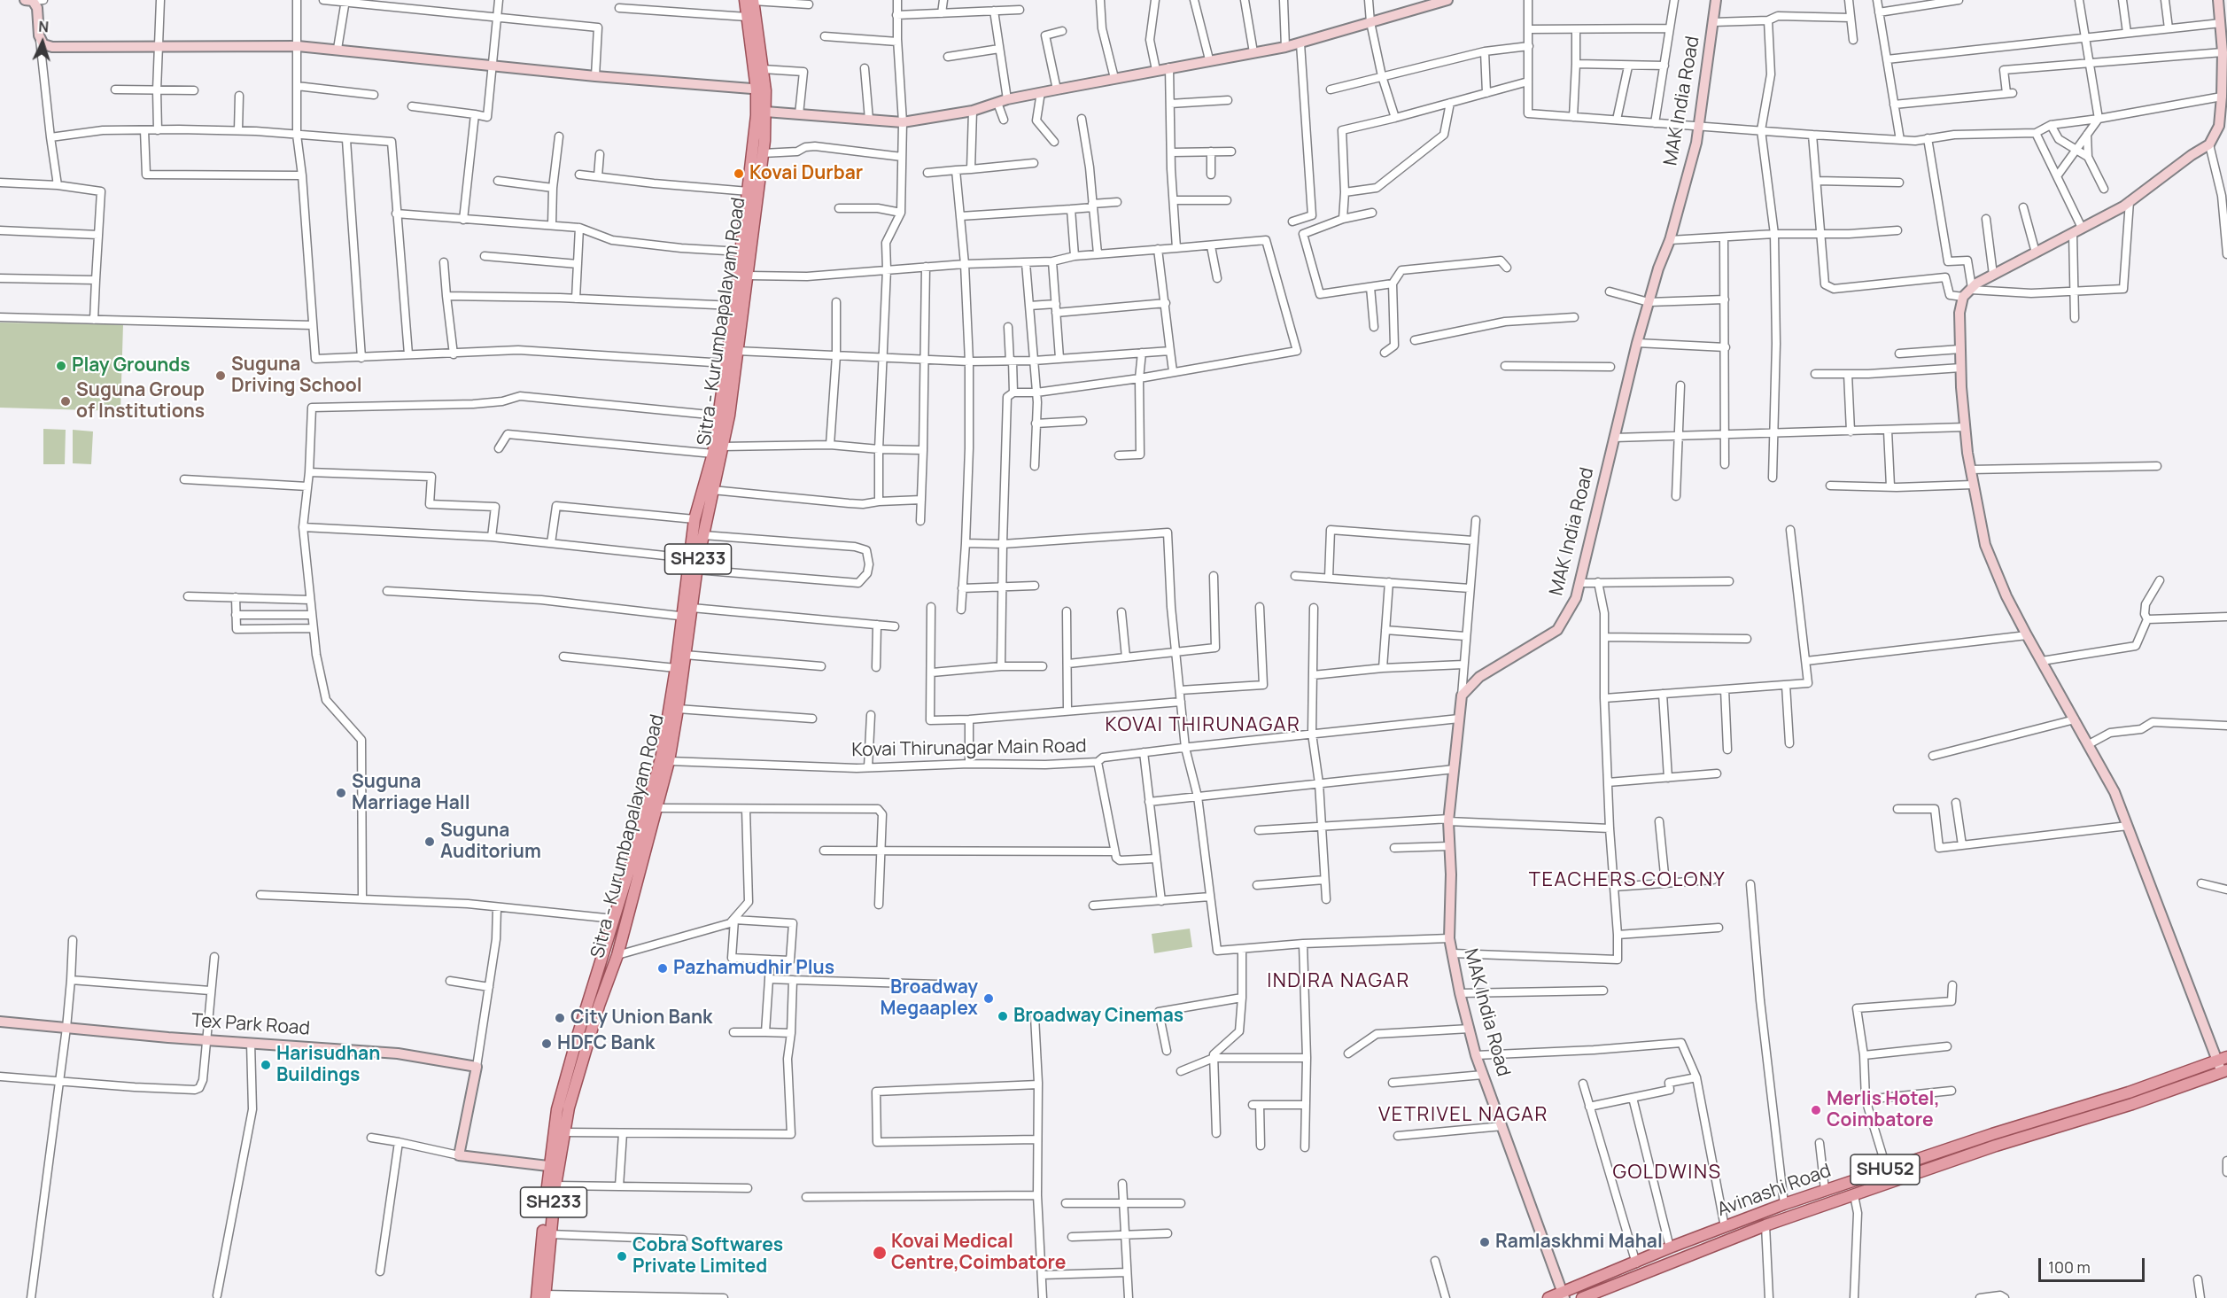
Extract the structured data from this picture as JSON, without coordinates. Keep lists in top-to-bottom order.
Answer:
{
  "streets": {
    "main road": [
      "Sitra - Kurumbapalayam Road",
      "SH233",
      "SHU52",
      "Avinashi Road"
    ],
    "street": ["MAK India Road", "Kovai Thirunagar Main Road", "Tex Park Road"]
  },
  "crossings": [
    ["MAK India Road", "Kovai Thirunagar Main Road"],
    ["MAK India Road", "Avinashi Road"],
    ["Sitra - Kurumbapalayam Road", "Kovai Thirunagar Main Road"]
  ],
  "districts": [
    "KOVAI THIRUNAGAR",
    "TEACHERS COLONY",
    "INDIRA NAGAR",
    "VETRIVEL NAGAR",
    "GOLDWINS"
  ],
  "places": [
    "Kovai Durbar",
    "Play Grounds",
    "Suguna Driving School",
    "Suguna Group of Institutions",
    "Suguna Marriage Hall",
    "Suguna Auditorium",
    "Pazhamudhir Plus",
    "Broadway Megaaplex",
    "Broadway Cinemas",
    "City Union Bank",
    "HDFC Bank",
    "Harisudhan Buildings",
    "Merlis Hotel, Coimbatore",
    "Ramlaskhmi Mahal",
    "Kovai Medical Centre,Coimbatore",
    "Cobra Softwares Private Limited"
  ],
  "scale_bar": "100 m",
  "north": "top"
}
